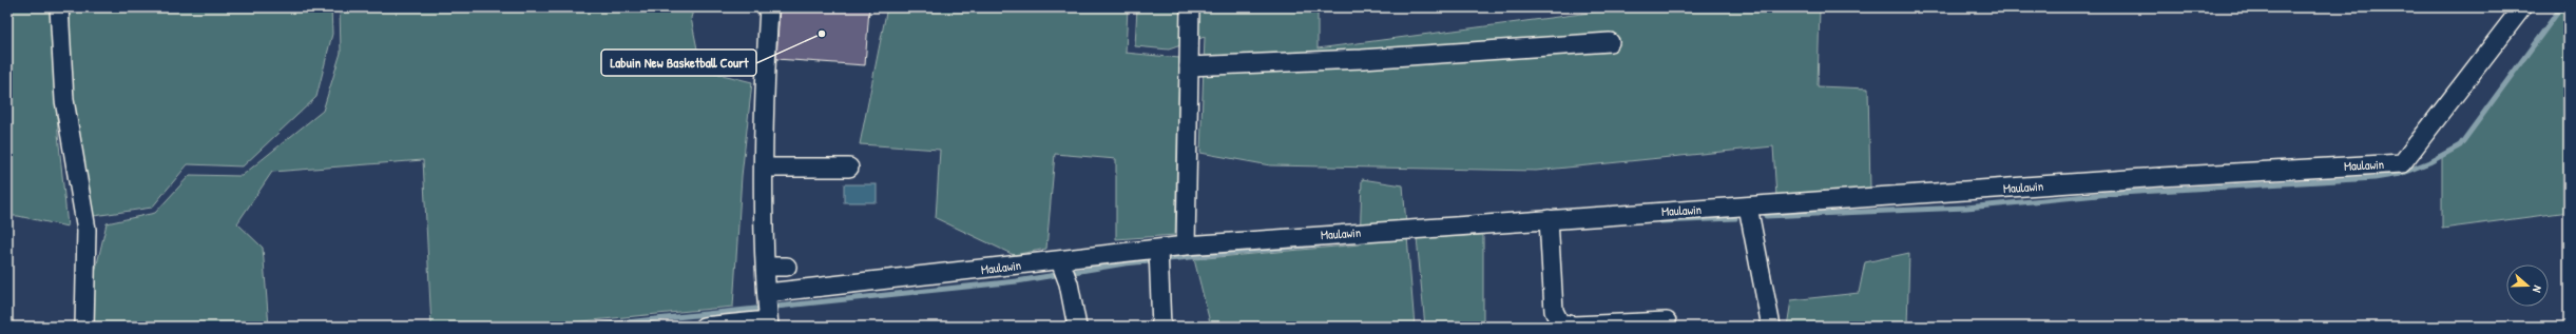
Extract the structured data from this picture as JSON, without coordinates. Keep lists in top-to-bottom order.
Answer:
{
  "streets": {
    "street": ["Maulawin"]
  },
  "places": ["Labuin New Basketball Court"],
  "north": "right"
}
